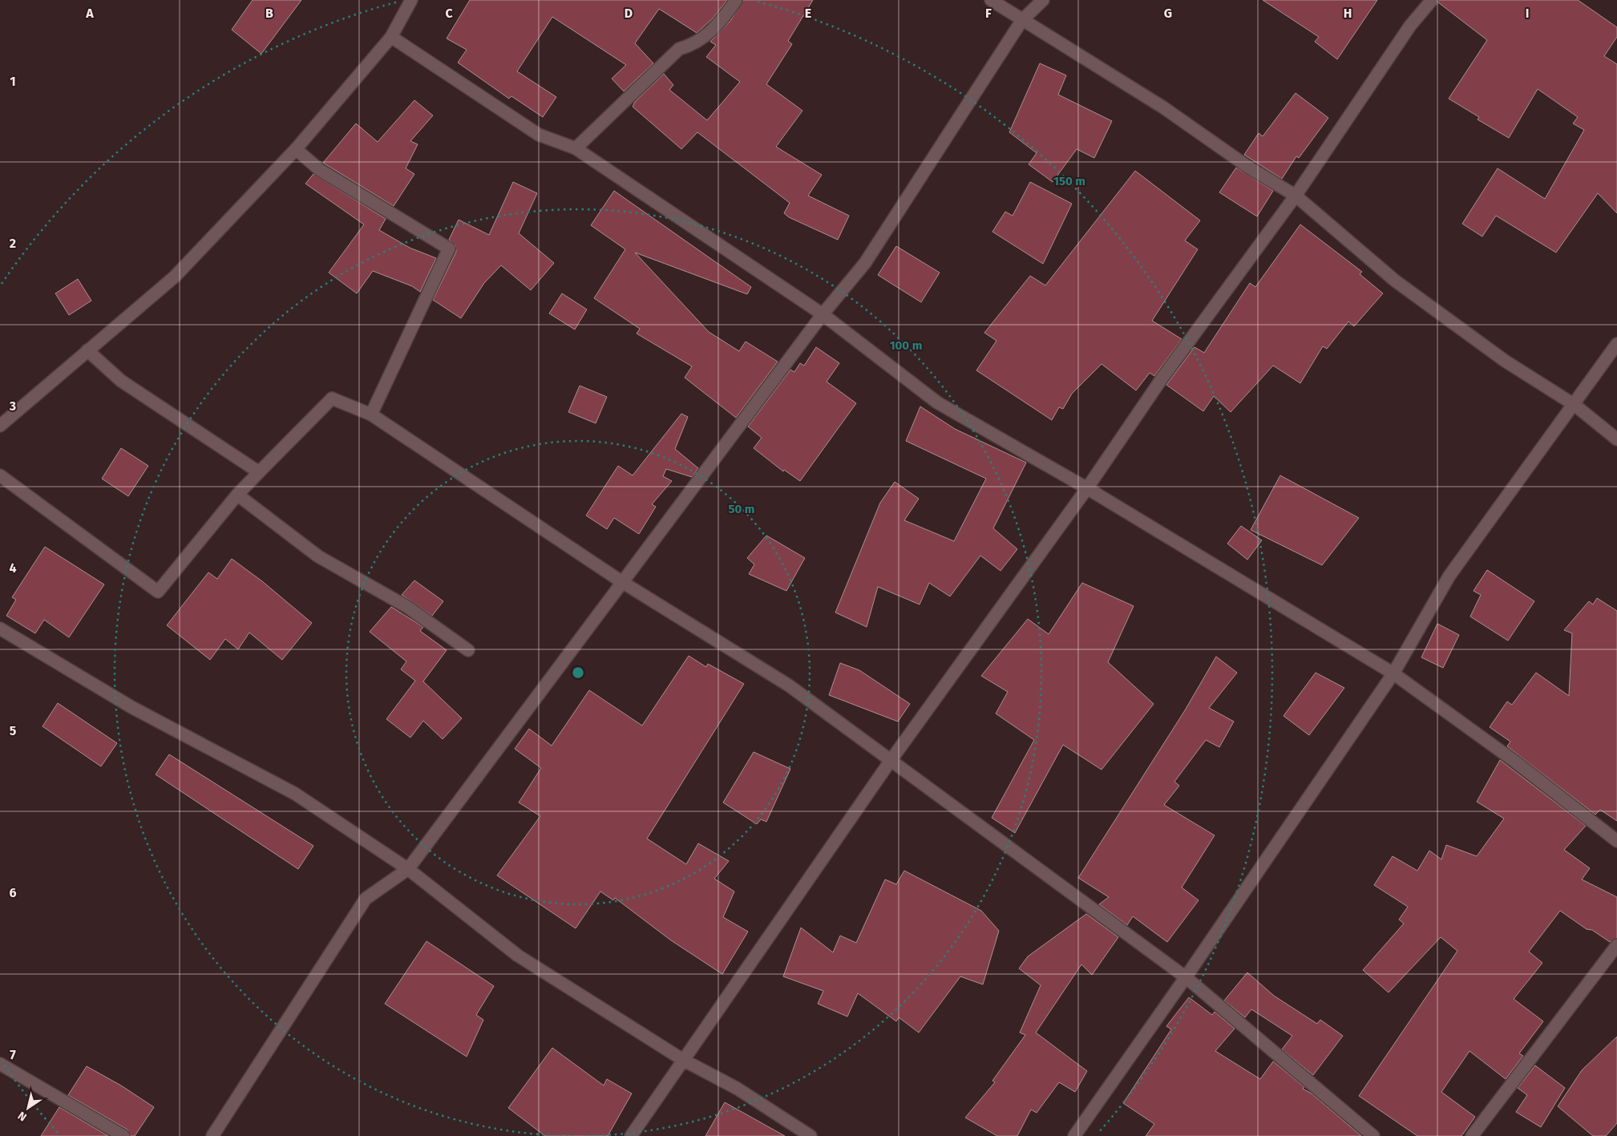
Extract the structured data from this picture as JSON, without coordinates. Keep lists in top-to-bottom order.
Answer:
{
  "north": "bottom left",
  "grid": {
    "columns": [
      "A",
      "B",
      "C",
      "D",
      "E",
      "F",
      "G",
      "H",
      "I"
    ],
    "rows": [
      "1",
      "2",
      "3",
      "4",
      "5",
      "6",
      "7"
    ]
  },
  "rings": ["150 m", "100 m", "50 m"]
}
